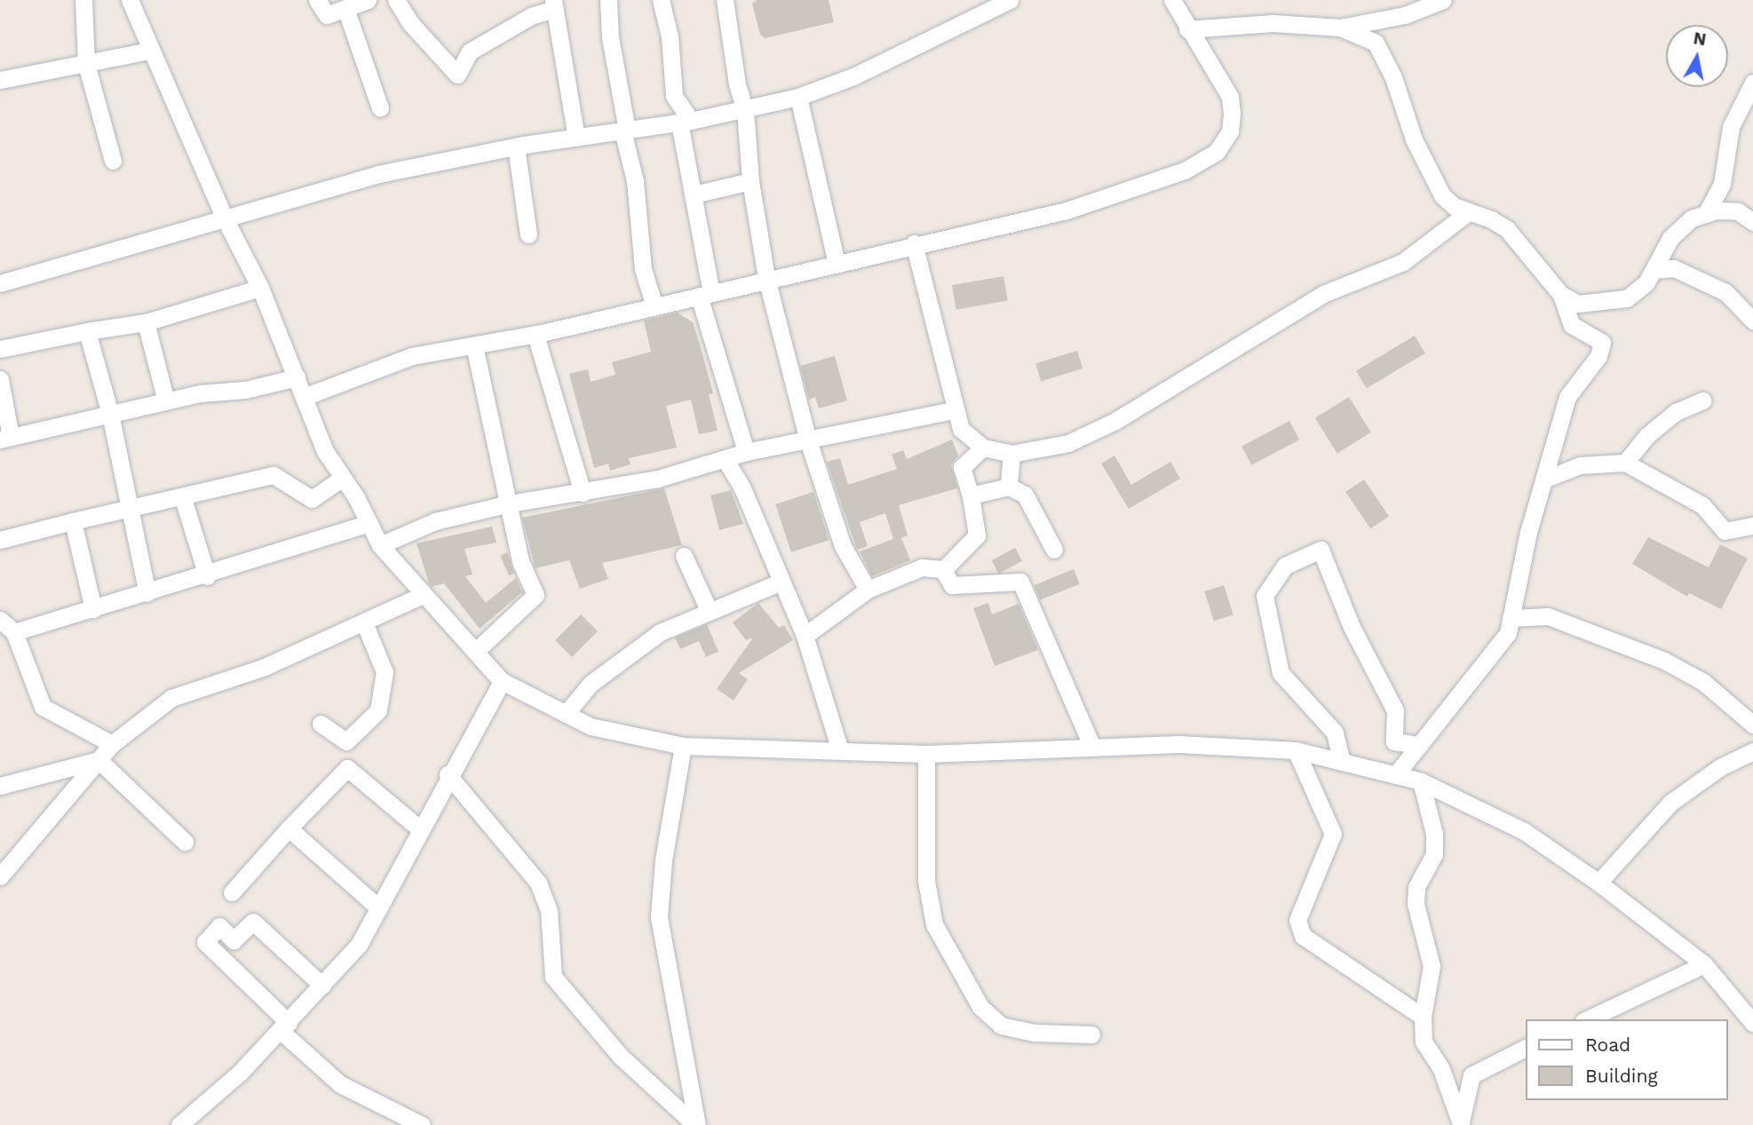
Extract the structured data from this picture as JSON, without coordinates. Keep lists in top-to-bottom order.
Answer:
{
  "legend": ["Road", "Building"],
  "north": "top"
}
